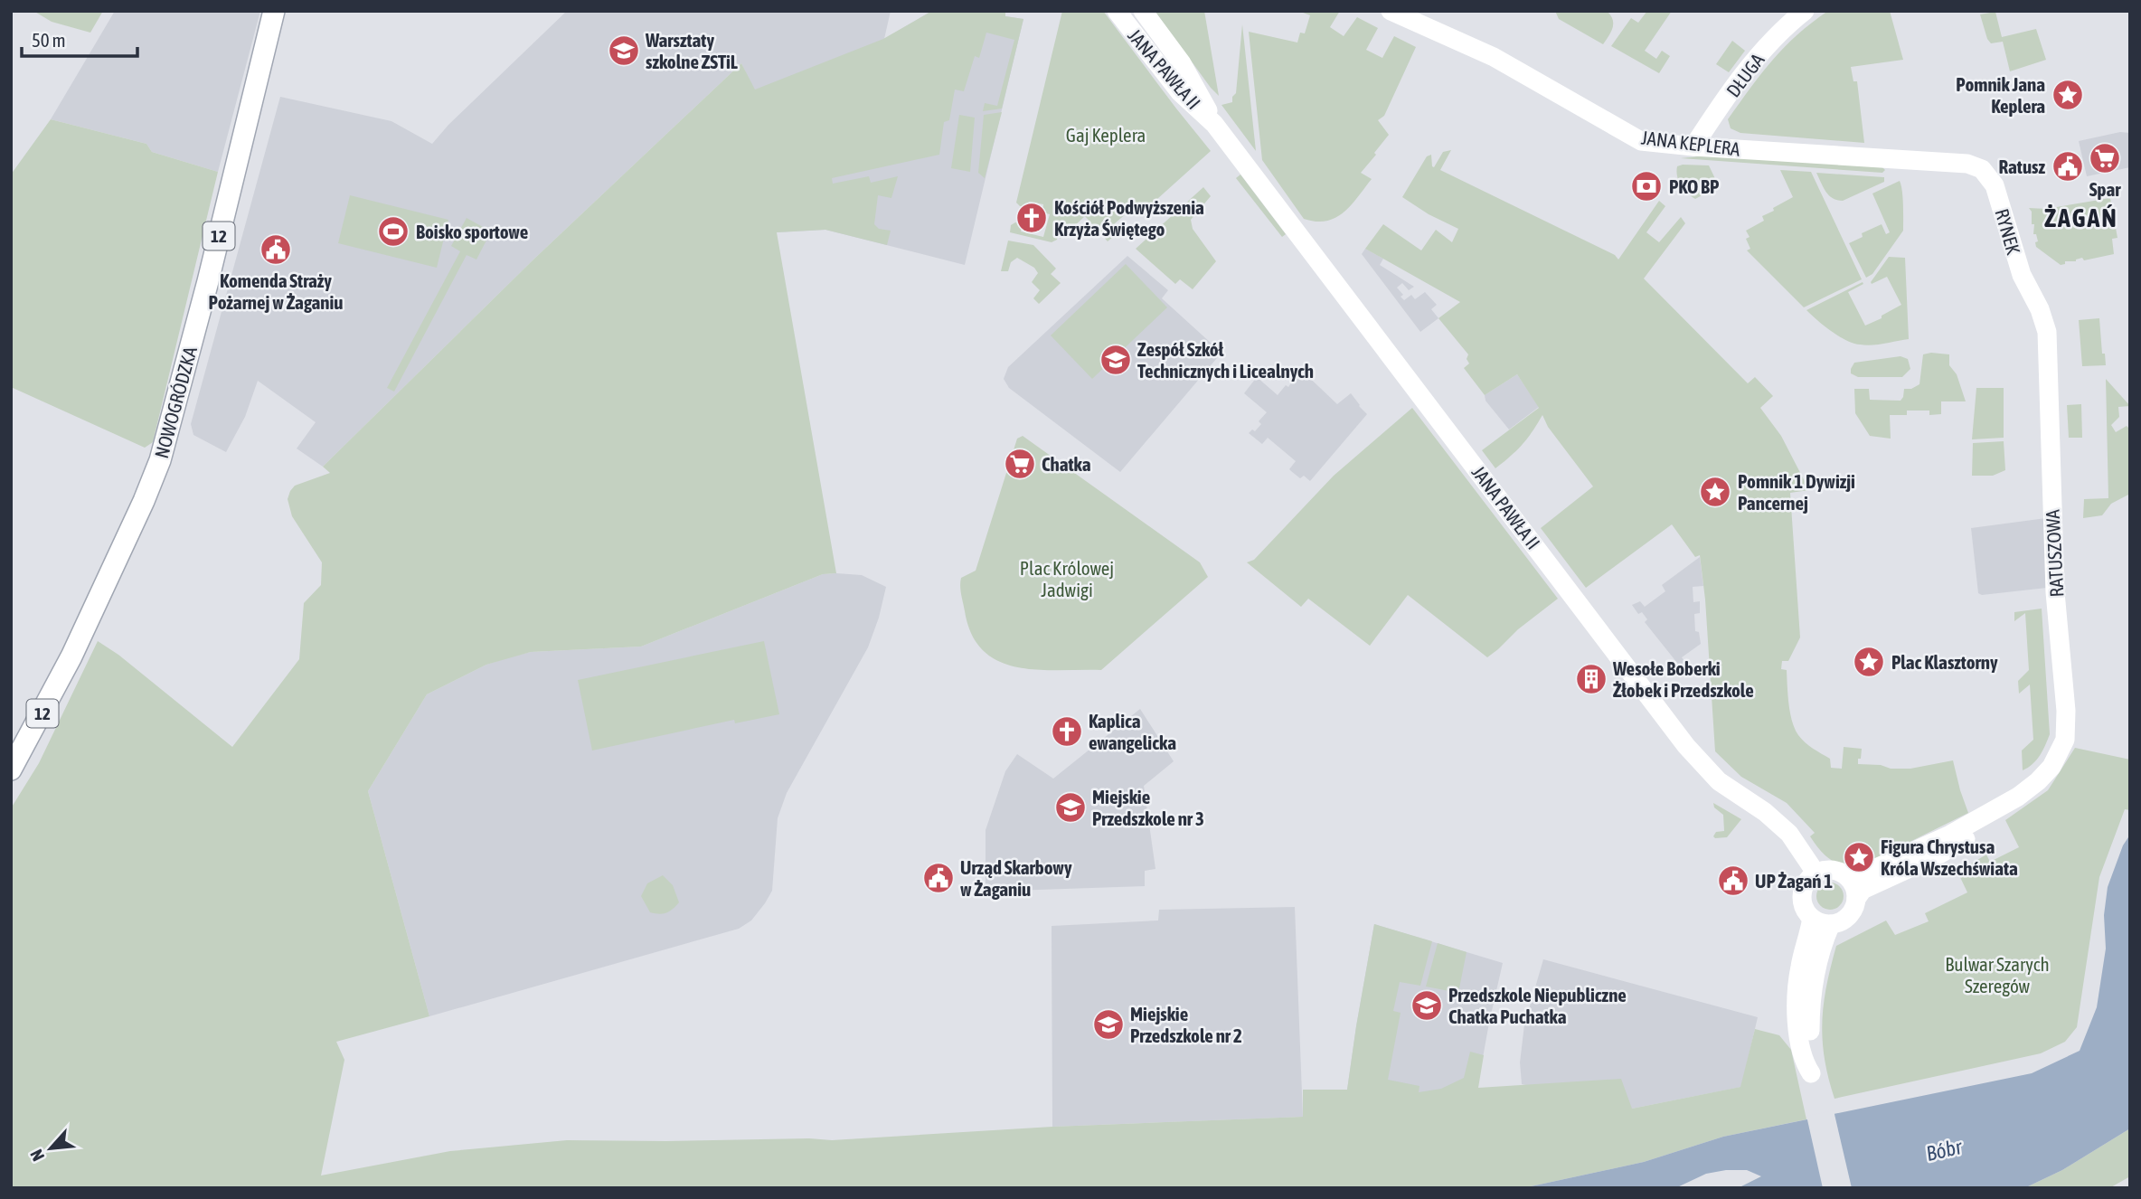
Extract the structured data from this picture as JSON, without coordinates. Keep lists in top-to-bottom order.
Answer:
{
  "streets": {
    "main road": ["12", "NOWOGRÓDZKA"],
    "street": [
      "JANA PAWŁA II",
      "DŁUGA",
      "JANA KEPLERA",
      "RYNEK",
      "RATUSZOWA"
    ]
  },
  "crossings": [
    ["JANA PAWŁA II", "RATUSZOWA"],
    ["DŁUGA", "JANA KEPLERA"],
    ["JANA KEPLERA", "RYNEK"],
    ["RYNEK", "RATUSZOWA"]
  ],
  "districts": ["ŻAGAŃ"],
  "water": ["Bóbr"],
  "parks": ["Gaj Keplera", "Plac Królowej Jadwigi", "Bulwar Szarych Szeregów"],
  "places": {
    "school or university": [
      "Warsztaty szkolne ZSTiL",
      "Zespół Szkół Technicznych i Licealnych",
      "Miejskie Przedszkole nr 3",
      "Przedszkole Niepubliczne Chatka Puchatka",
      "Miejskie Przedszkole nr 2"
    ],
    "place": [
      "Pomnik Jana Keplera",
      "Pomnik 1 Dywizji Pancernej",
      "Plac Klasztorny",
      "Figura Chrystusa Króla Wszechświata"
    ],
    "supermarket": ["Spar", "Chatka"],
    "public building": [
      "Ratusz",
      "Komenda Straży Pożarnej w Żaganiu",
      "Urząd Skarbowy w Żaganiu",
      "UP Żagań 1"
    ],
    "bank": ["PKO BP"],
    "church": ["Kościół Podwyższenia Krzyża Świętego", "Kaplica ewangelicka"],
    "sports": ["Boisko sportowe"],
    "building": ["Wesołe Boberki Żłobek i Przedszkole"]
  },
  "scale_bar": "50 m",
  "north": "bottom left"
}
